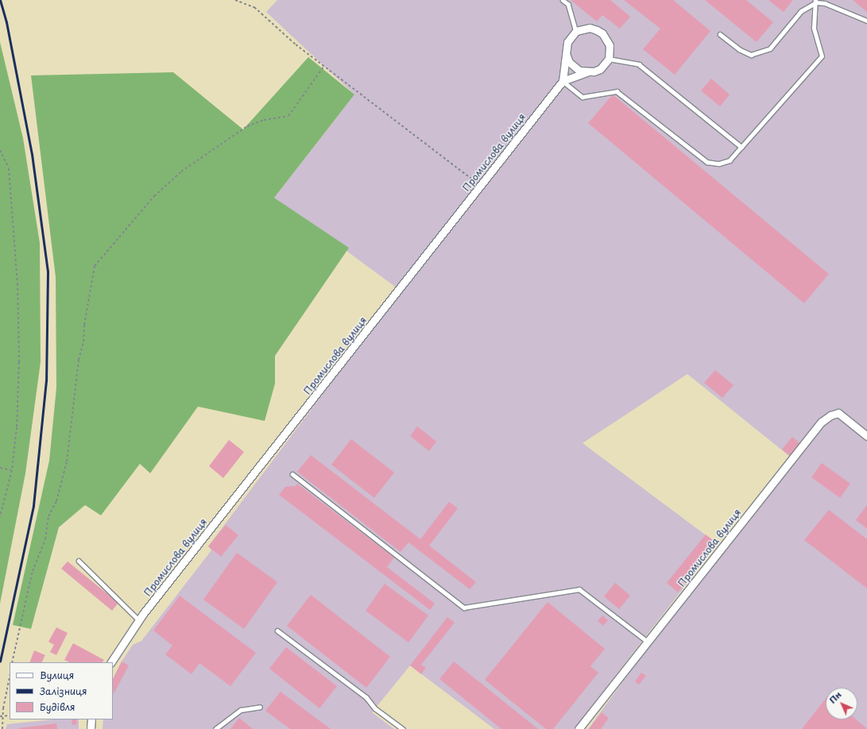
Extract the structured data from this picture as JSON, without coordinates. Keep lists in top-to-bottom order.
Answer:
{
  "streets": {
    "street": ["Промислова вулиця"]
  },
  "legend": ["Вулиця", "Залізниця", "Будівля"],
  "north": "top left"
}
